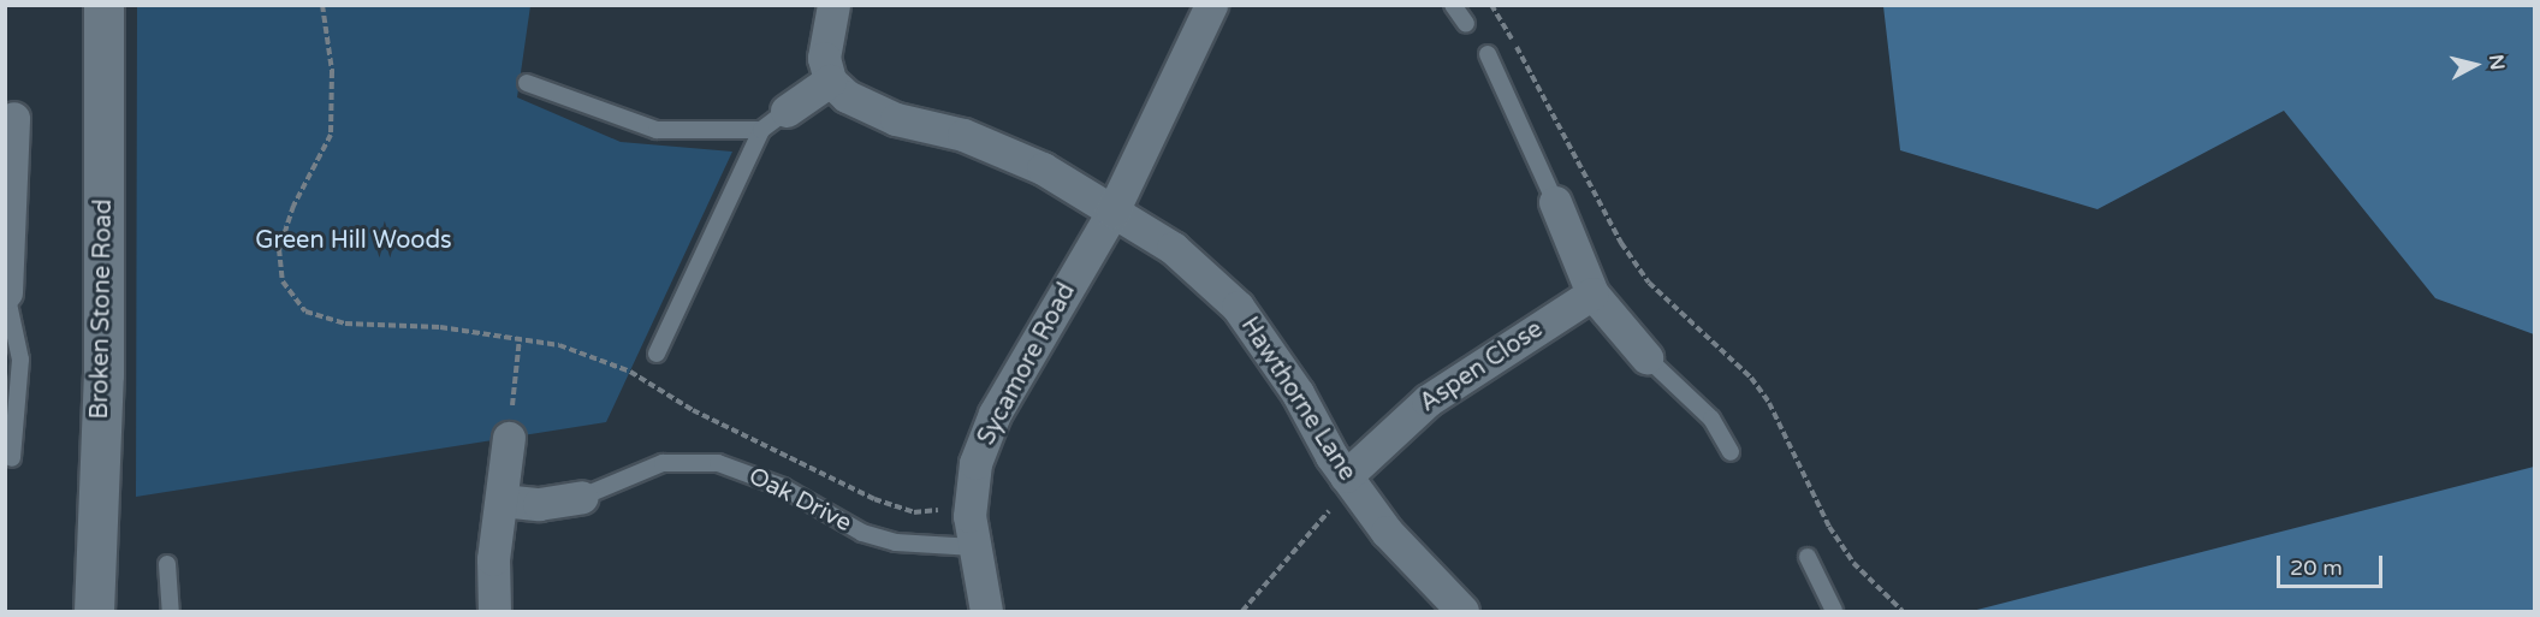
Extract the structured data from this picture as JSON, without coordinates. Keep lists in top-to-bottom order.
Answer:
{
  "streets": {
    "street": [
      "Broken Stone Road",
      "Sycamore Road",
      "Aspen Close",
      "Hawthorne Lane",
      "Oak Drive"
    ]
  },
  "crossings": [
    ["Sycamore Road", "Hawthorne Lane"],
    ["Sycamore Road", "Oak Drive"],
    ["Aspen Close", "Hawthorne Lane"]
  ],
  "parks": ["Green Hill Woods"],
  "scale_bar": "20 m",
  "north": "right"
}
